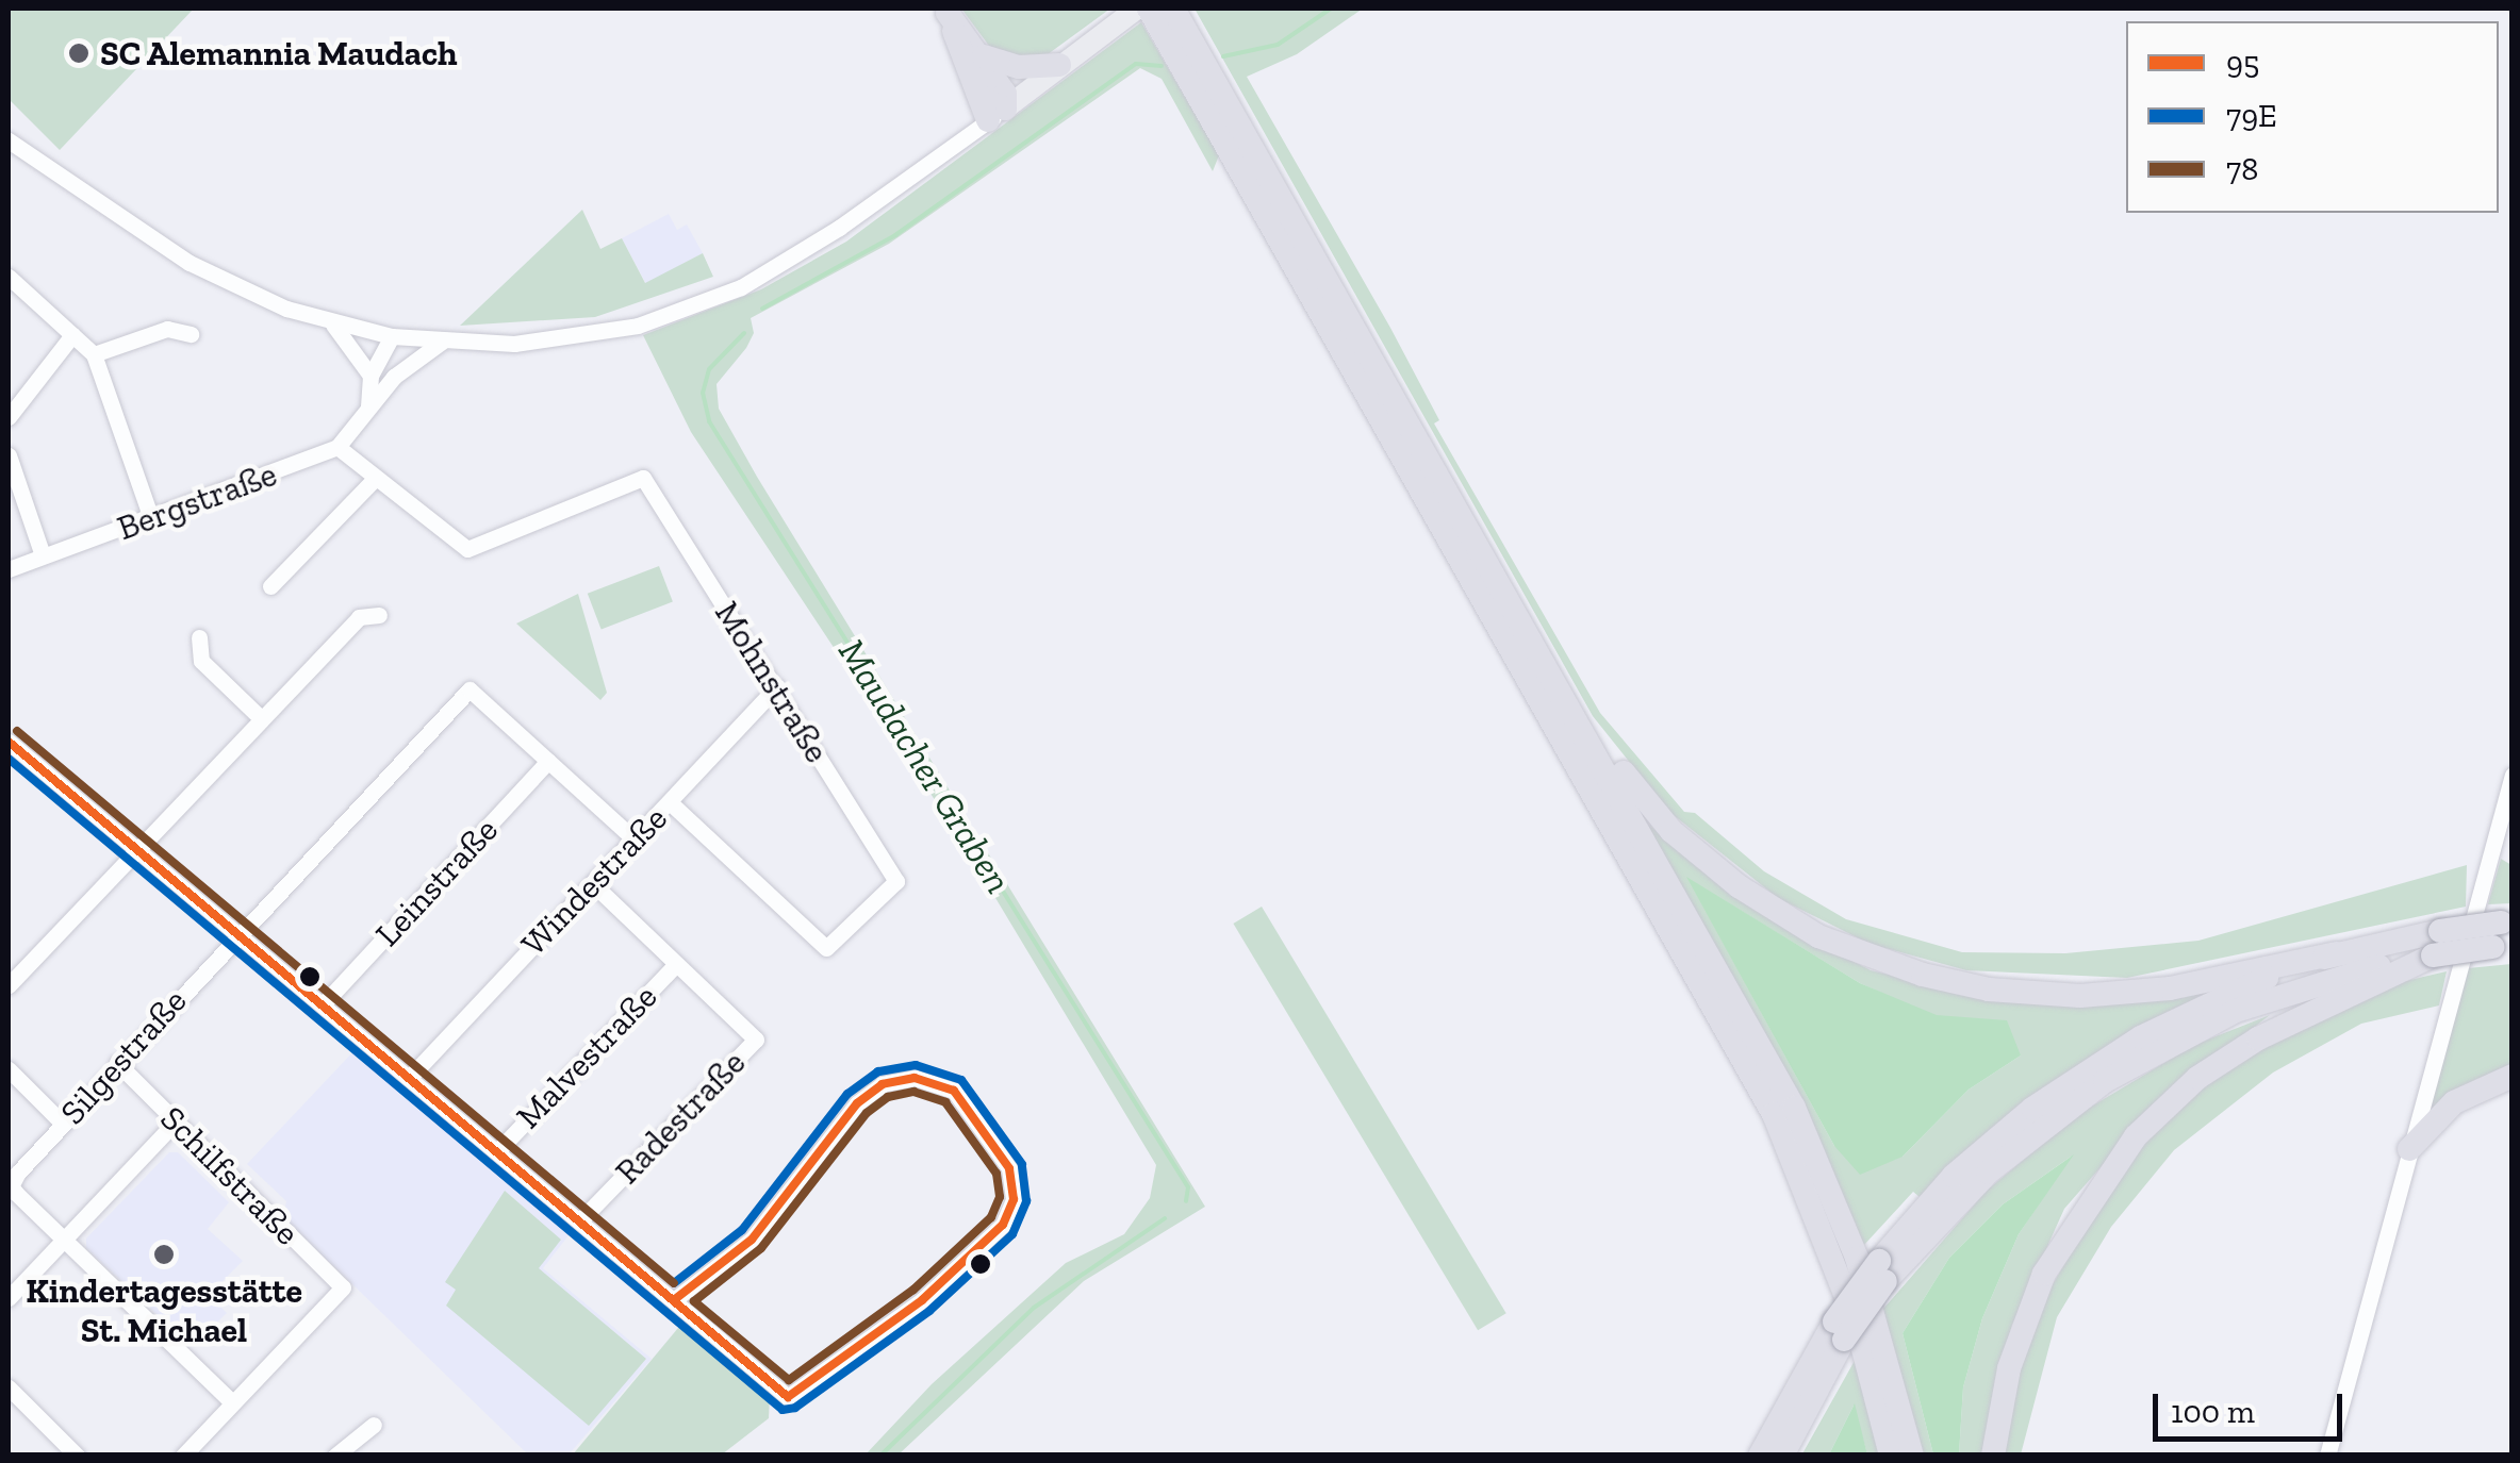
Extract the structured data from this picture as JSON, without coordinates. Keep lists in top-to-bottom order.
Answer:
{
  "streets": {
    "street": [
      "Bergstraße",
      "Mohnstraße",
      "Windestraße",
      "Leinstraße",
      "Silgestraße",
      "Malvestraße",
      "Radestraße",
      "Schilfstraße"
    ]
  },
  "crossings": [
    ["Bergstraße", "Mohnstraße"],
    ["Mohnstraße", "Windestraße"],
    ["Windestraße", "Radestraße"],
    ["Leinstraße", "Silgestraße"],
    ["Silgestraße", "Schilfstraße"],
    ["Malvestraße", "Radestraße"]
  ],
  "water": ["Maudacher Graben"],
  "places": ["SC Alemannia Maudach", "Kindertagesstätte St. Michael"],
  "lines": ["transit line 78", "transit line 95", "transit line 79E"],
  "legend": ["95", "79E", "78"],
  "scale_bar": "100 m"
}
